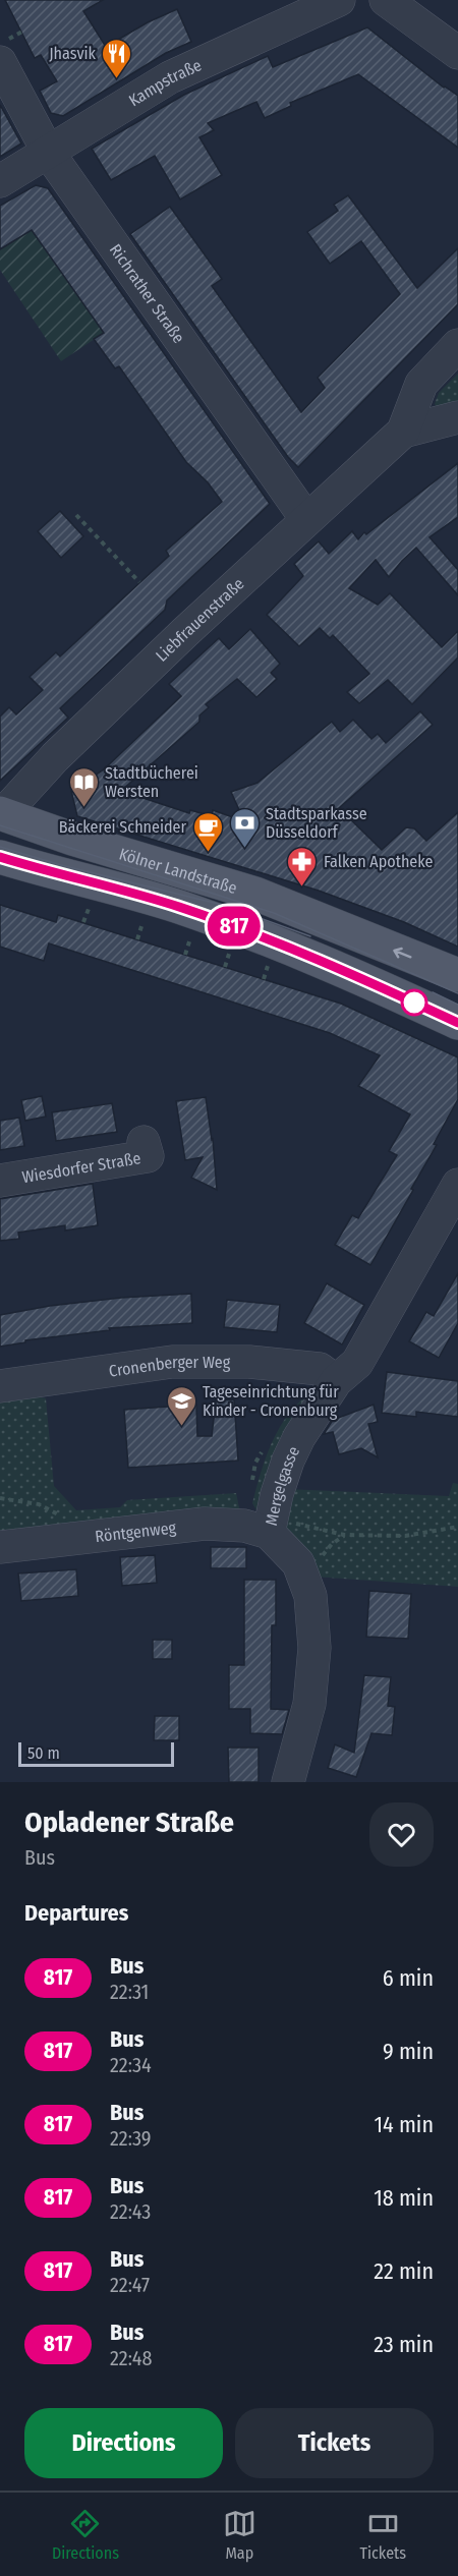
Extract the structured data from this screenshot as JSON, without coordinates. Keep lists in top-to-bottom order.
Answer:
{
  "streets": {
    "main road": ["Kölner Landstraße"],
    "street": [
      "Kampstraße",
      "Richrather Straße",
      "Liebfrauenstraße",
      "Wiesdorfer Straße",
      "Cronenberger Weg",
      "Mergelgasse",
      "Röntgenweg"
    ]
  },
  "crossings": [
    ["Kampstraße", "Richrather Straße"],
    ["Richrather Straße", "Liebfrauenstraße"],
    ["Liebfrauenstraße", "Kölner Landstraße"],
    ["Cronenberger Weg", "Mergelgasse"],
    ["Mergelgasse", "Röntgenweg"]
  ],
  "places": {
    "restaurant": ["Jhasvik"],
    "library": ["Stadtbücherei Wersten"],
    "bank": ["Stadtsparkasse Düsseldorf"],
    "cafe": ["Bäckerei Schneider"],
    "pharmacy": ["Falken Apotheke"],
    "school or university": ["Tageseinrichtung für Kinder - Cronenburg"]
  },
  "lines": ["bus line 817"],
  "scale_bar": "50 m",
  "page": {
    "on_map": "817",
    "scale": "50 m",
    "heading": [
      ["Opladener Straße", "Bus"],
      "Departures"
    ],
    "list": [
      {
        "mark": "817",
        "name": "Bus",
        "note": "22:31",
        "value": "6 min"
      },
      {
        "mark": "817",
        "name": "Bus",
        "note": "22:34",
        "value": "9 min"
      },
      {
        "mark": "817",
        "name": "Bus",
        "note": "22:39",
        "value": "14 min"
      },
      {
        "mark": "817",
        "name": "Bus",
        "note": "22:43",
        "value": "18 min"
      },
      {
        "mark": "817",
        "name": "Bus",
        "note": "22:47",
        "value": "22 min"
      },
      {
        "mark": "817",
        "name": "Bus",
        "note": "22:48",
        "value": "23 min"
      }
    ],
    "buttons": ["Directions", "Tickets"],
    "tabs": ["Directions", "Map", "Tickets"]
  }
}
